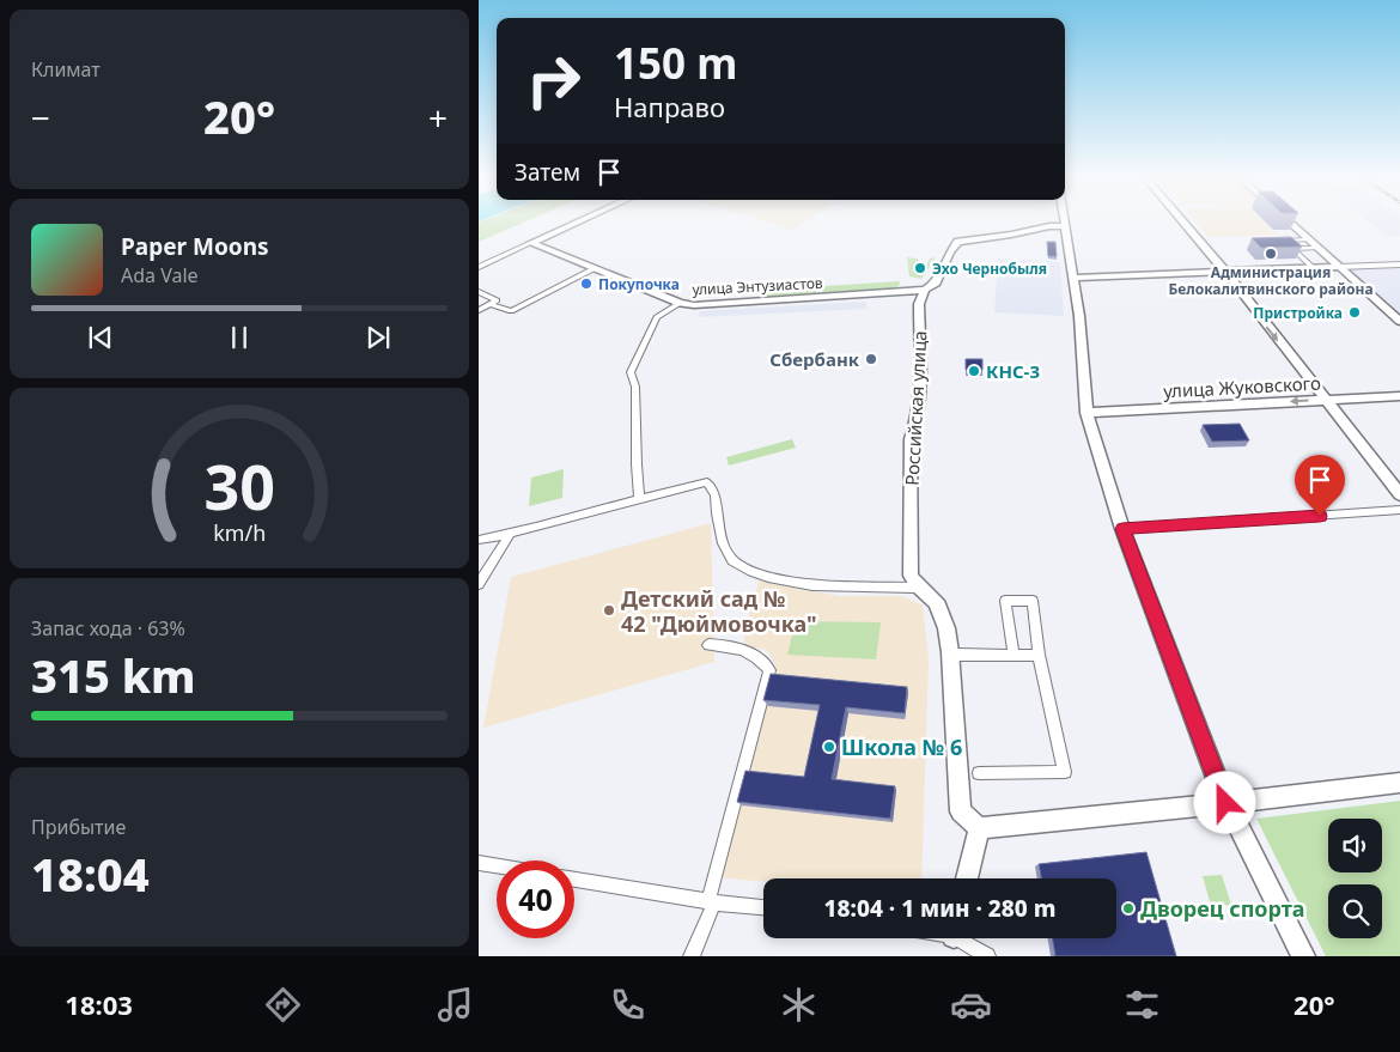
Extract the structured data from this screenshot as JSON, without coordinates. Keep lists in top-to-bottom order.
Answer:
{
  "streets": {
    "street": ["улица Энтузиастов", "улица Жуковского", "Российская улица"]
  },
  "crossings": [
    ["улица Энтузиастов", "Российская улица"]
  ],
  "places": [
    "Администрация Белокалитвинского района",
    "Эхо Чернобыля",
    "Покупочка",
    "Пристройка",
    "Сбербанк",
    "КНС-3",
    "Детский сад № 42 \"Дюймовочка\"",
    "Школа № 6",
    "Дворец спорта"
  ],
  "page": {
    "tile": [
      "Климат",
      ["Запас хода · 63%", "315 km"],
      ["Прибытие", "18:04"]
    ],
    "turn": ["150 m", "Направо"],
    "heat": ["−", "20°", "+"],
    "then": "Затем",
    "song": ["Paper Moons", "Ada Vale"],
    "limit": "40",
    "trip": "18:04 · 1 мин · 280 m",
    "tabs": ["18:03", "20°"],
    "gauge": ["30", "km/h"]
  }
}
